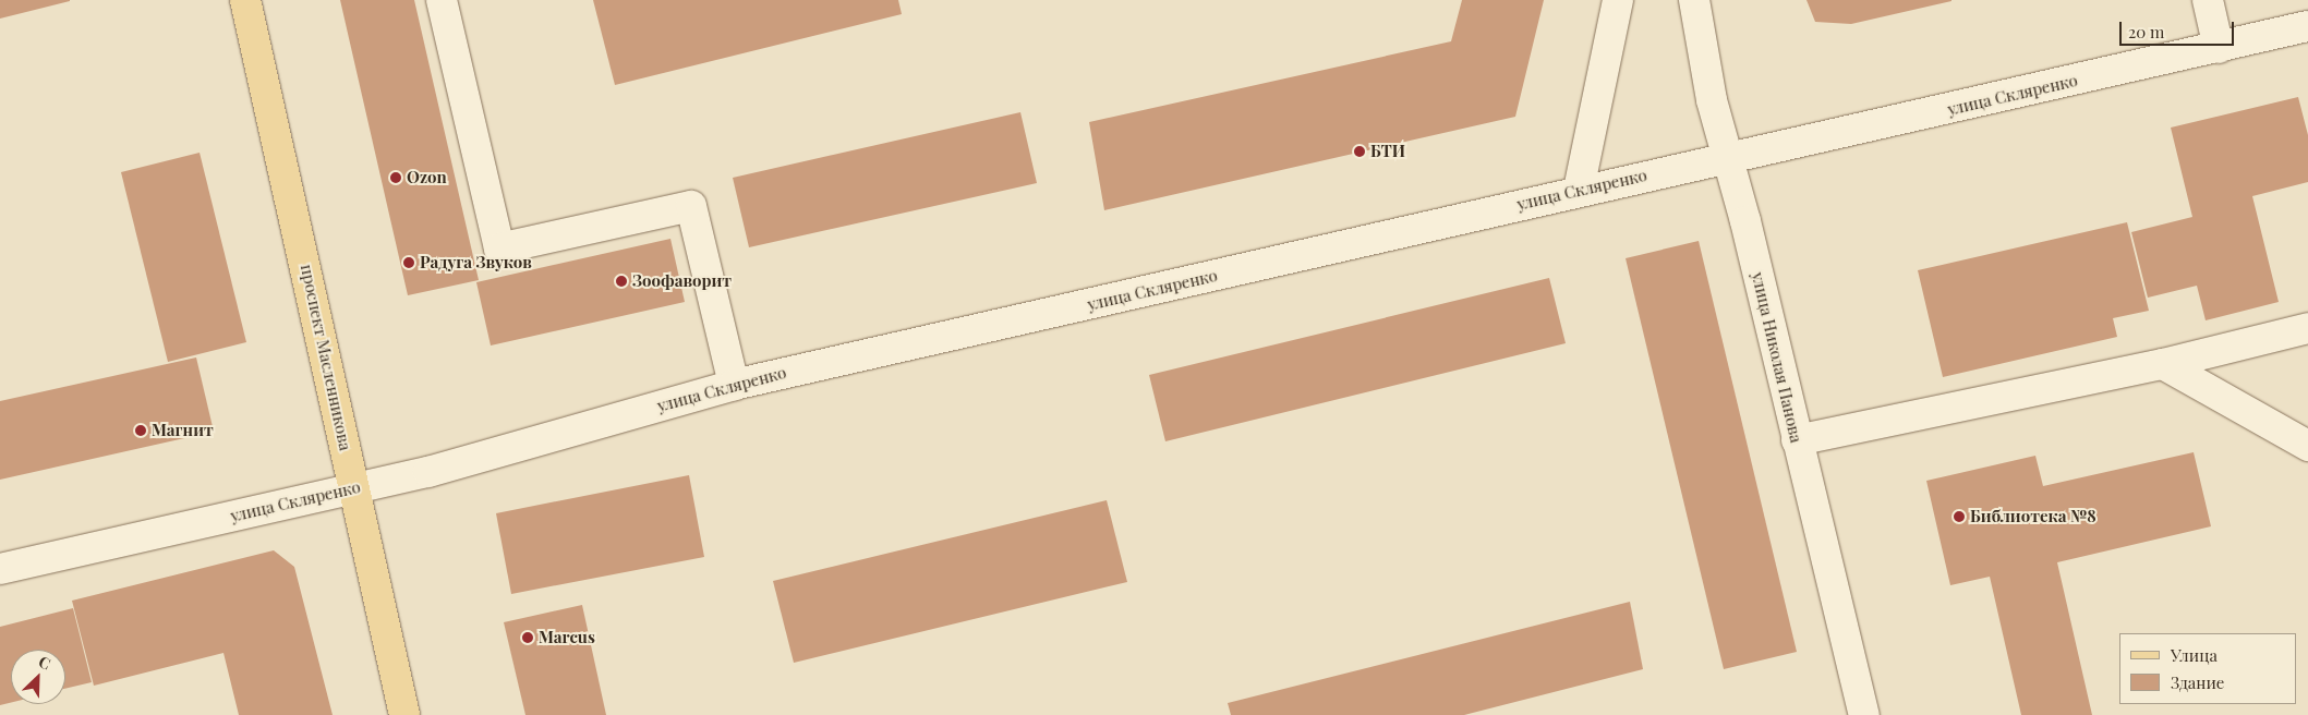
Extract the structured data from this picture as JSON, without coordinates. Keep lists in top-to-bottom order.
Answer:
{
  "streets": {
    "main road": ["проспект Масленникова"],
    "street": ["улица Скляренко", "улица Николая Панова"]
  },
  "crossings": [
    ["улица Скляренко", "проспект Масленникова"],
    ["улица Скляренко", "улица Николая Панова"]
  ],
  "places": [
    "БТИ",
    "Ozon",
    "Радуга Звуков",
    "Зоофаворит",
    "Магнит",
    "Библиотека №8",
    "Marcus"
  ],
  "legend": ["Улица", "Здание"],
  "scale_bar": "20 m",
  "north": "top right"
}
